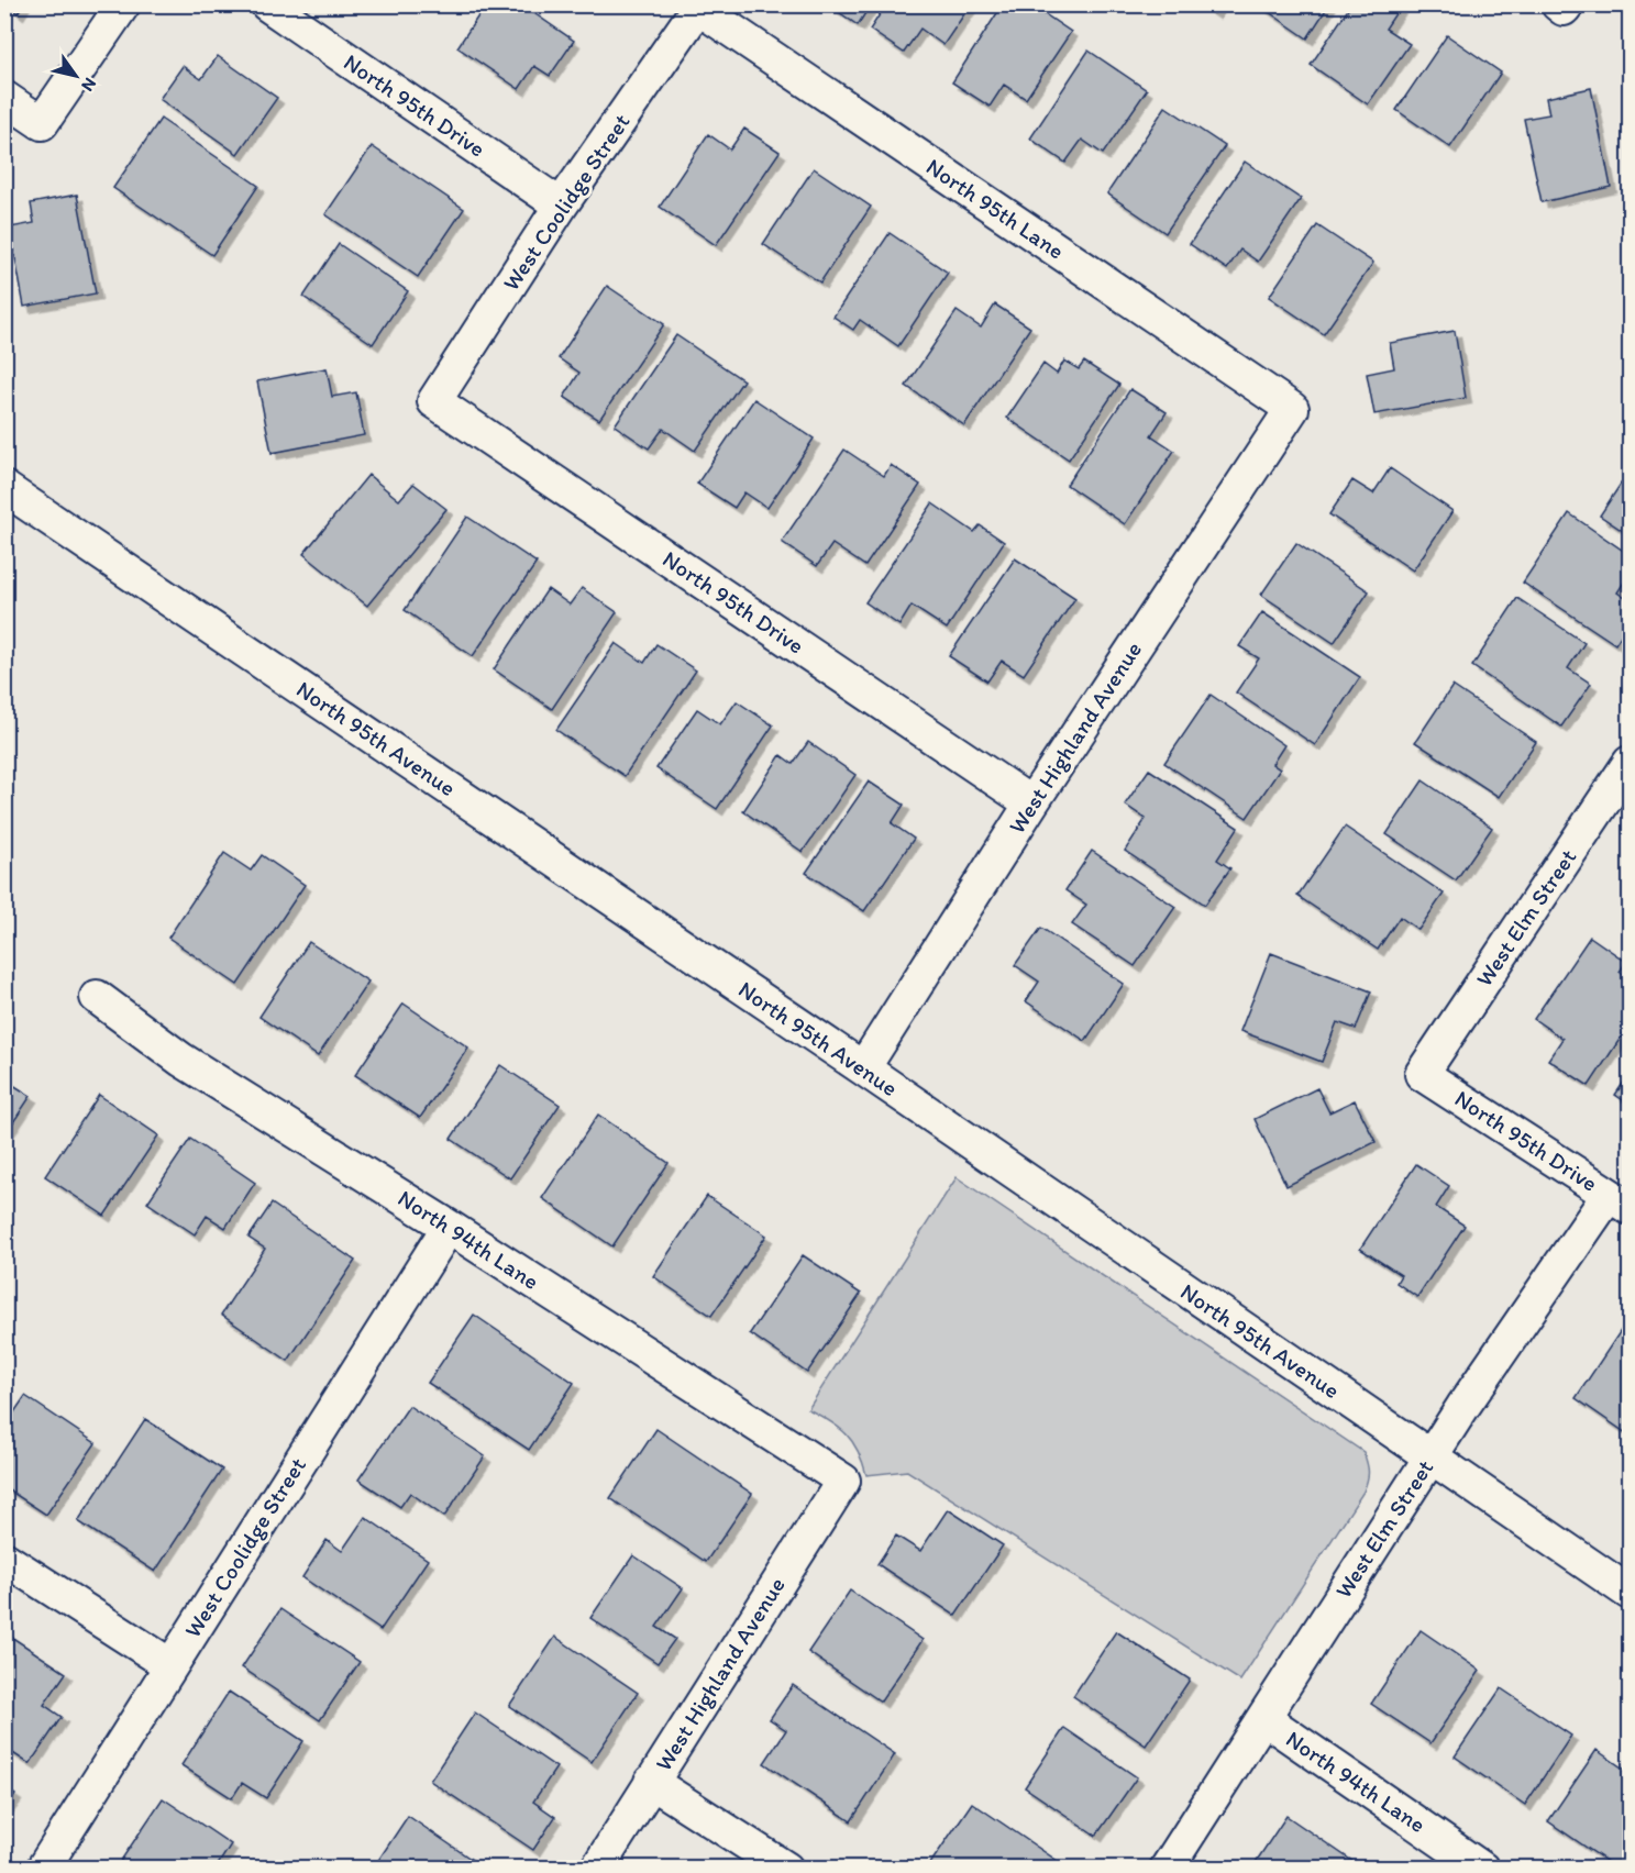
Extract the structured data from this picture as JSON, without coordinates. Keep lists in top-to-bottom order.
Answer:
{
  "streets": {
    "street": [
      "North 95th Drive",
      "West Coolidge Street",
      "North 95th Lane",
      "West Highland Avenue",
      "North 95th Avenue",
      "West Elm Street",
      "North 94th Lane"
    ]
  },
  "crossings": [
    ["North 95th Drive", "West Coolidge Street"],
    ["North 95th Drive", "West Highland Avenue"],
    ["North 95th Drive", "West Elm Street"],
    ["West Coolidge Street", "North 95th Lane"],
    ["West Coolidge Street", "North 94th Lane"],
    ["North 95th Lane", "West Highland Avenue"],
    ["West Highland Avenue", "North 95th Avenue"],
    ["West Highland Avenue", "North 94th Lane"],
    ["North 95th Avenue", "West Elm Street"],
    ["West Elm Street", "North 94th Lane"]
  ],
  "north": "bottom right"
}
